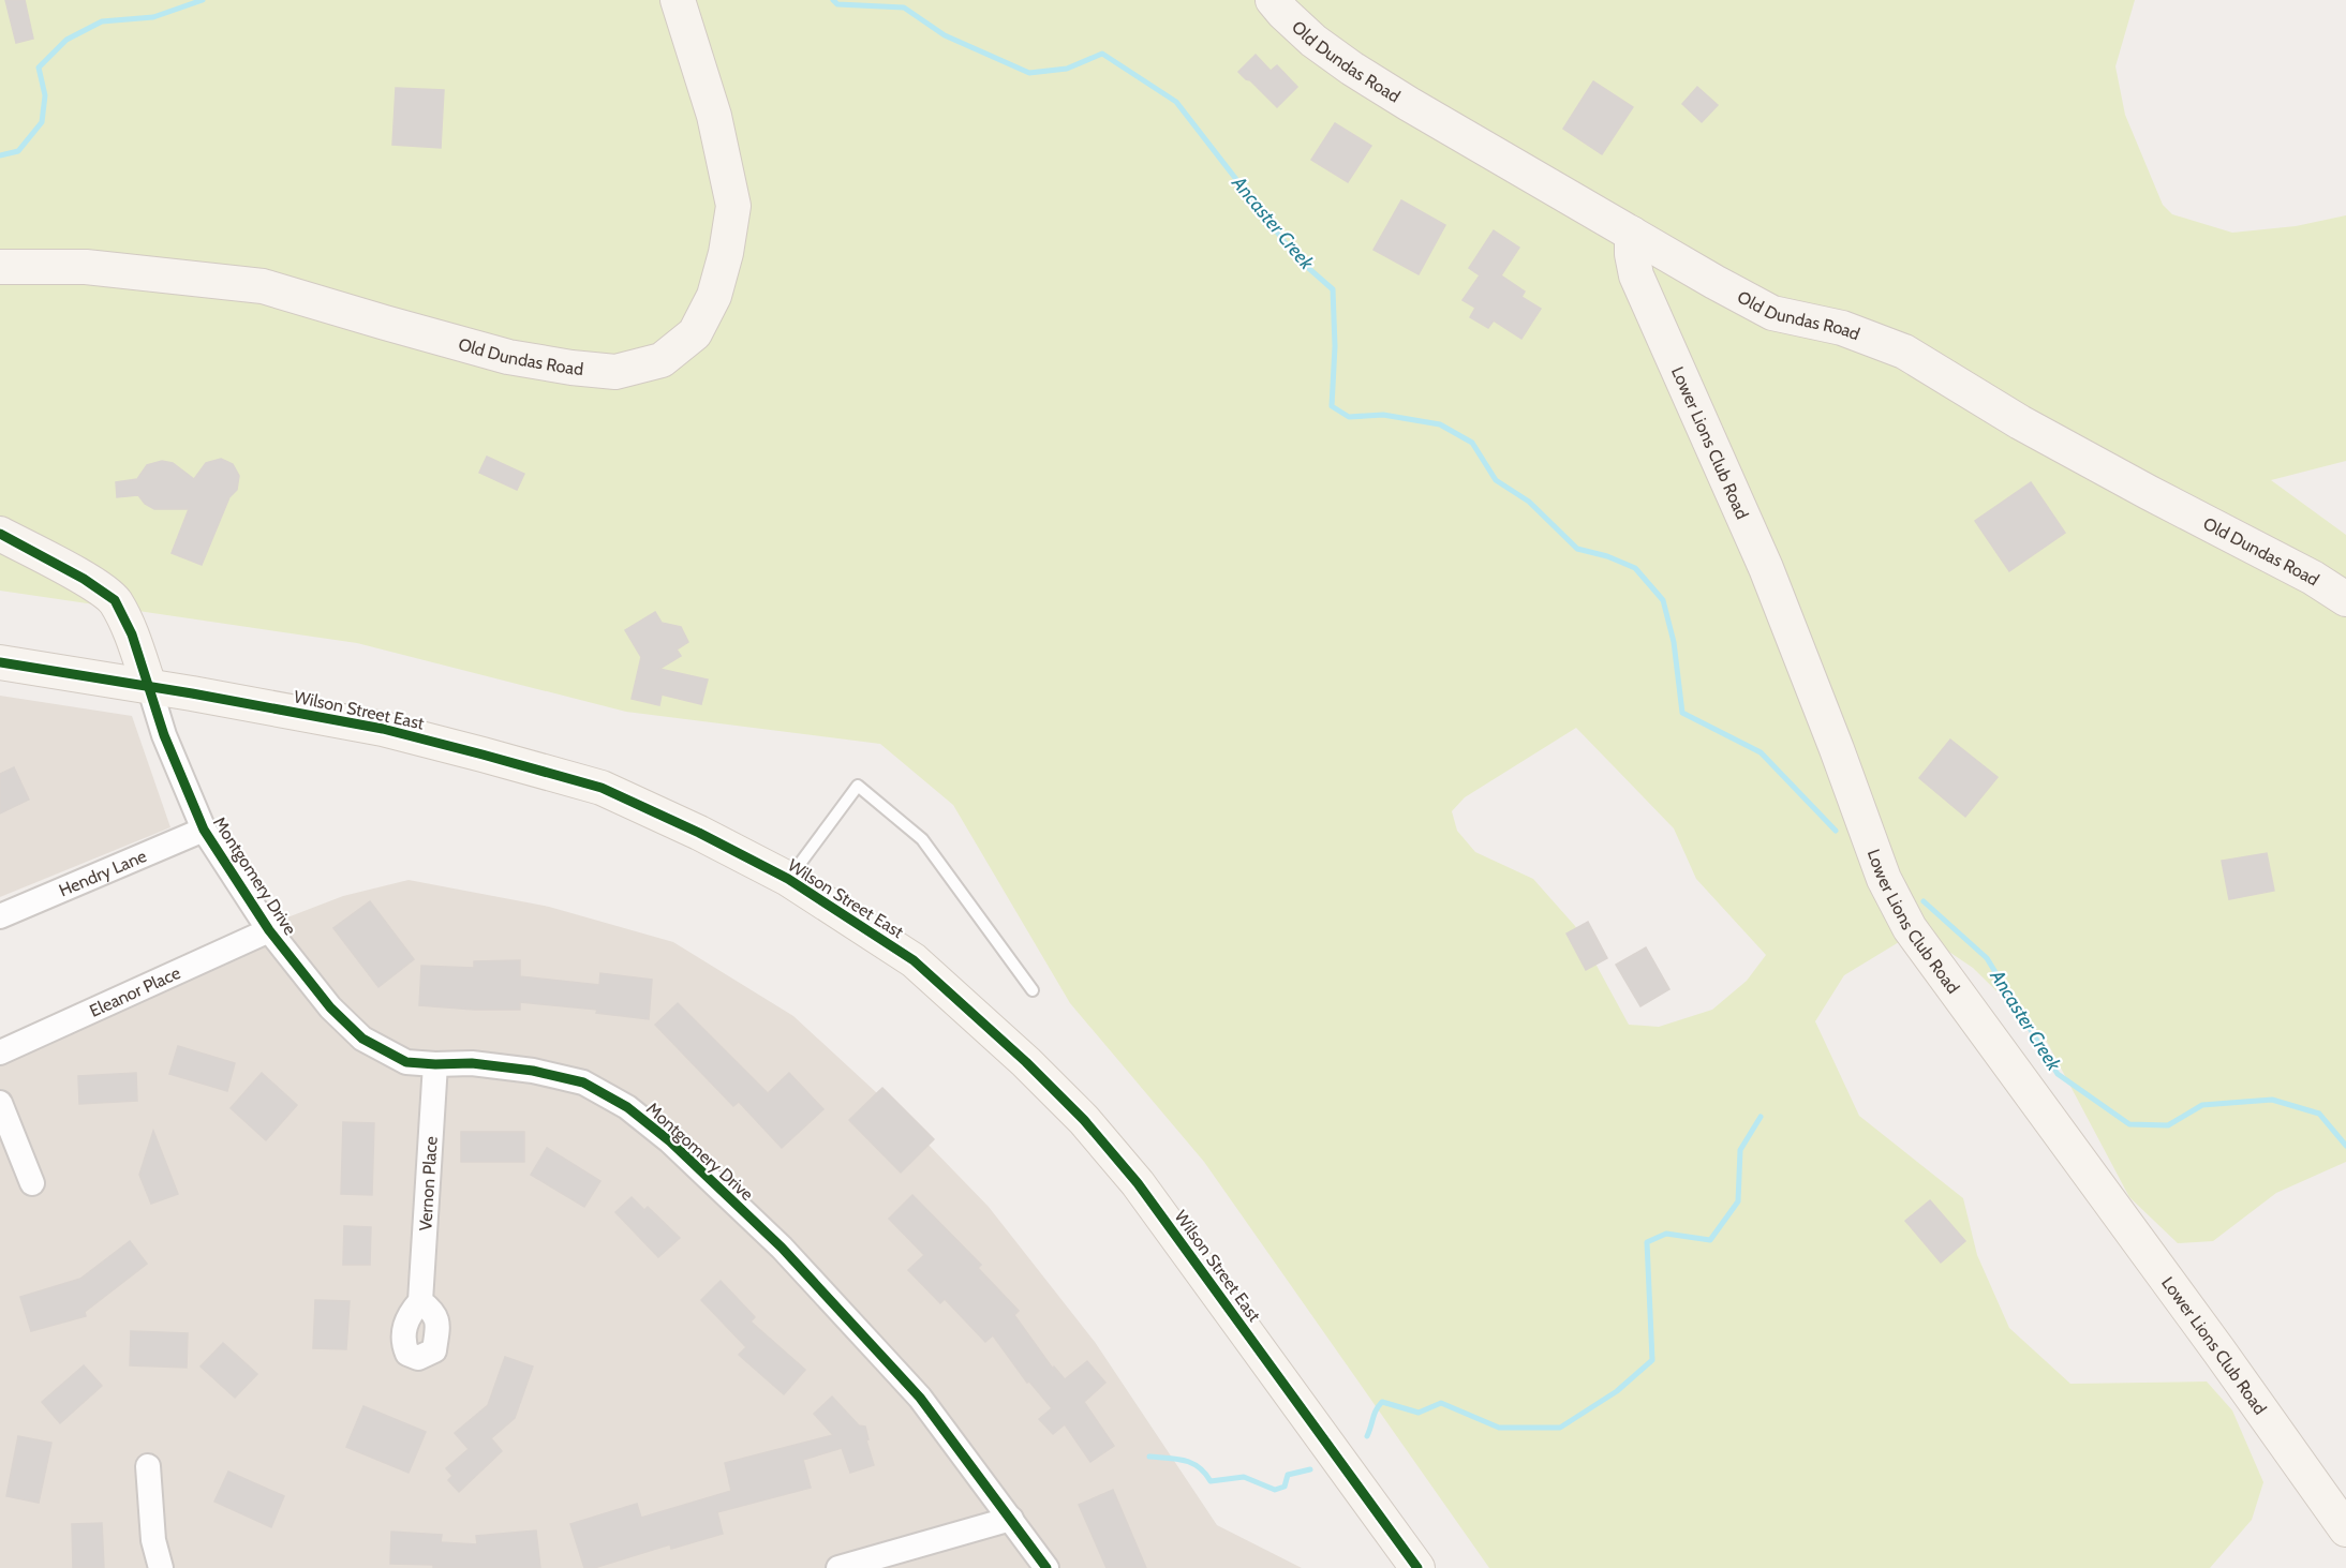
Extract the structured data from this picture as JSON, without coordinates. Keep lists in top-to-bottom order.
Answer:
{
  "streets": {
    "street": [
      "Old Dundas Road",
      "Lower Lions Club Road",
      "Wilson Street East",
      "Hendry Lane",
      "Montgomery Drive",
      "Eleanor Place",
      "Vernon Place"
    ]
  },
  "crossings": [
    ["Old Dundas Road", "Lower Lions Club Road"],
    ["Wilson Street East", "Montgomery Drive"],
    ["Hendry Lane", "Montgomery Drive"],
    ["Montgomery Drive", "Eleanor Place"],
    ["Montgomery Drive", "Vernon Place"]
  ],
  "water": ["Ancaster Creek"]
}
